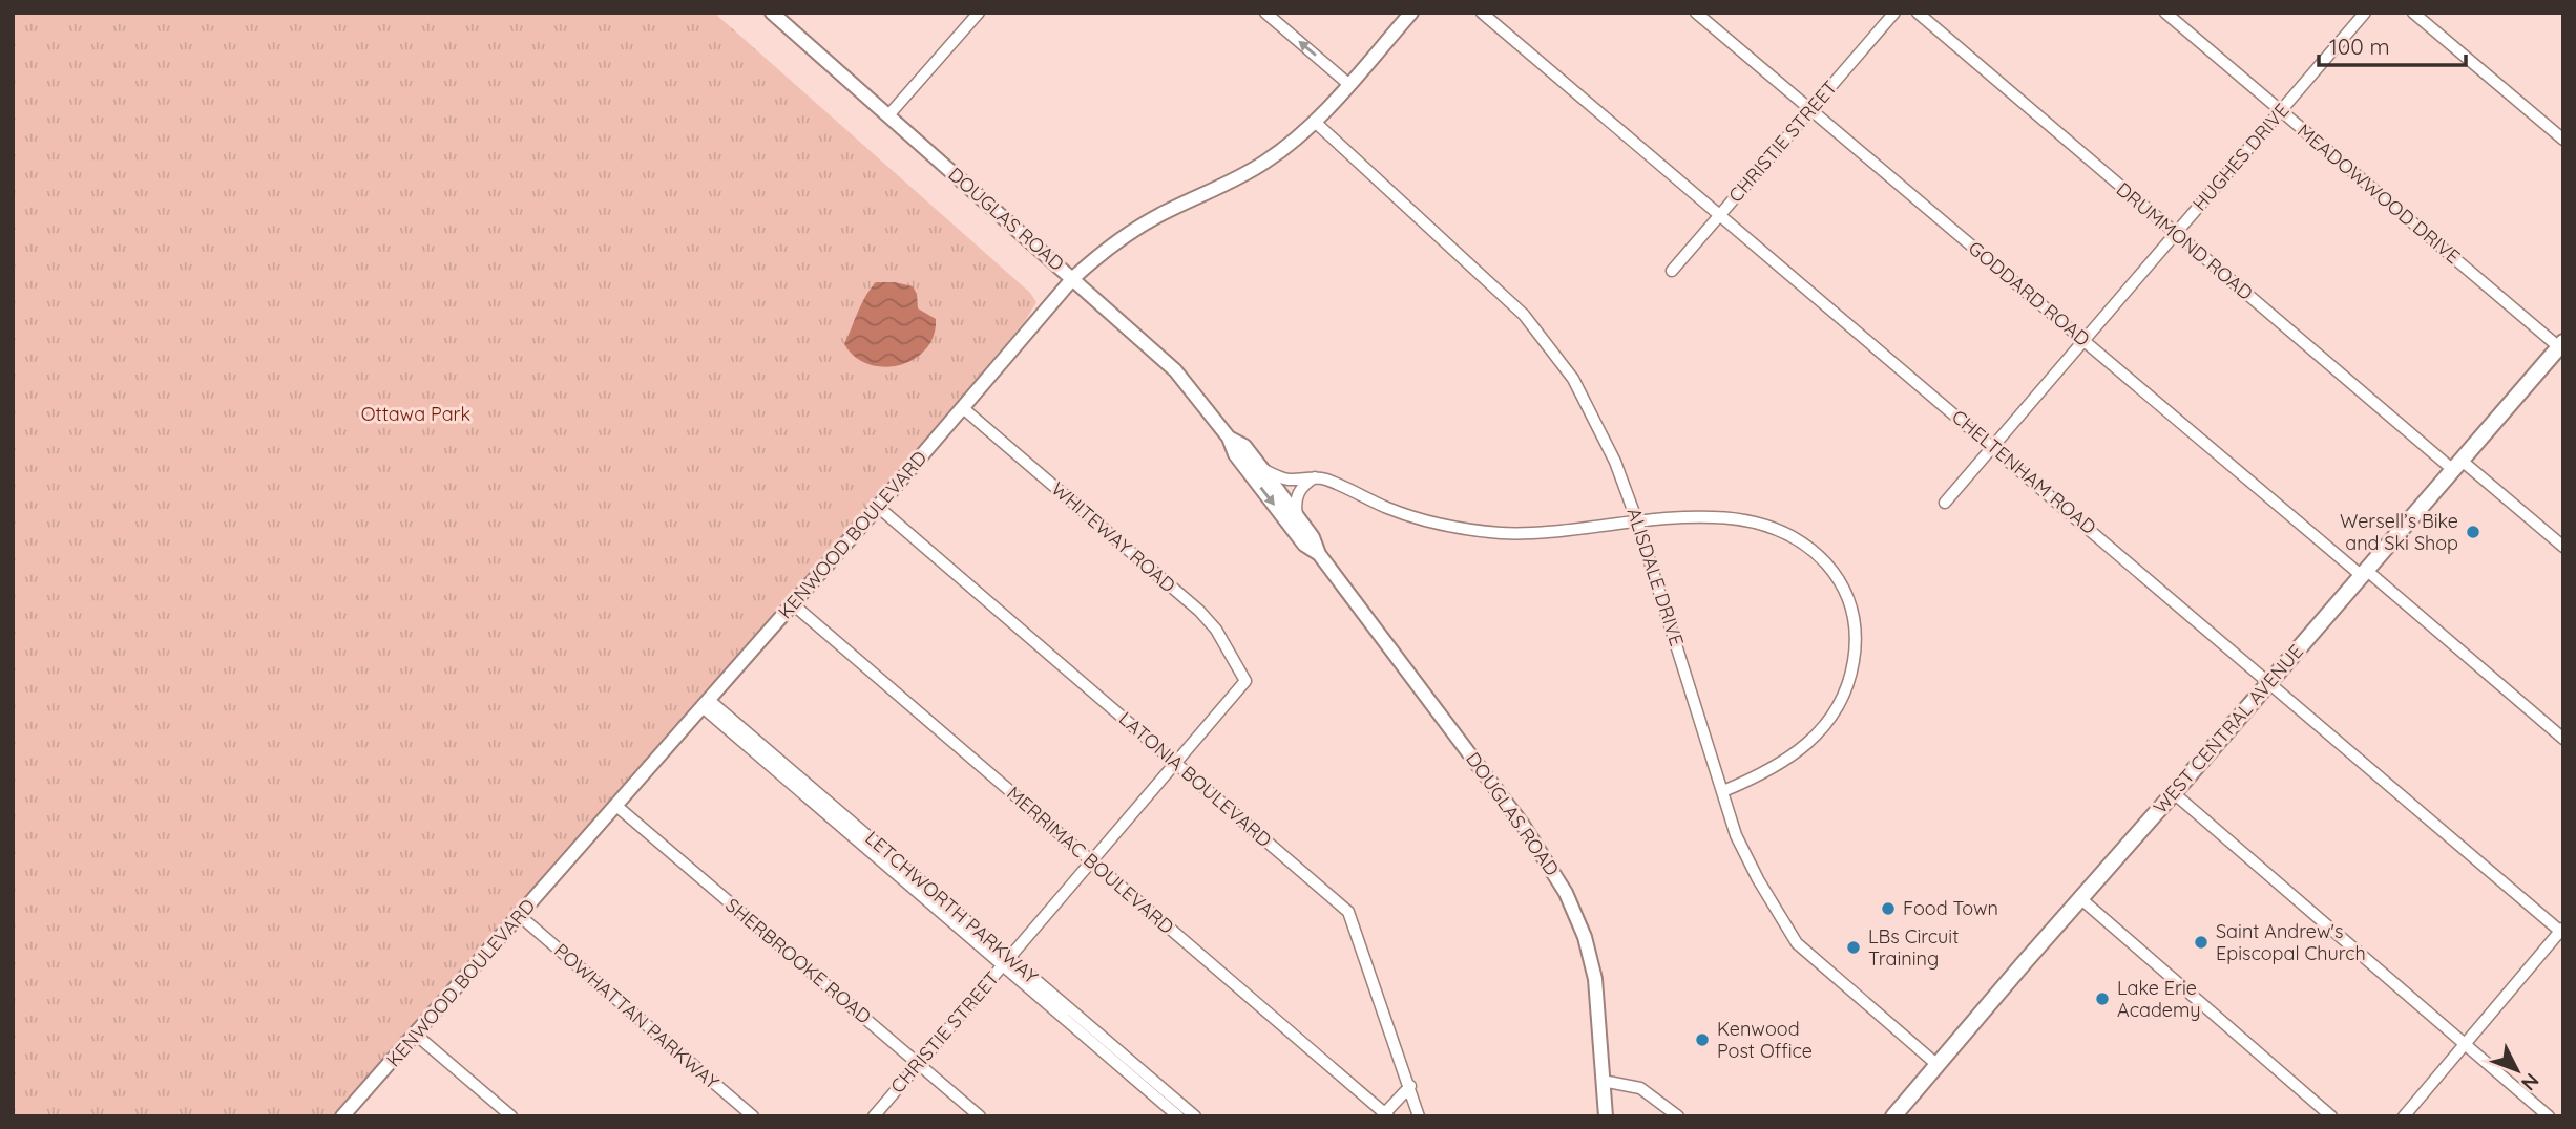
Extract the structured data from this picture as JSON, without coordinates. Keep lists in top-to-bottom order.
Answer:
{
  "streets": {
    "main road": ["WEST CENTRAL AVENUE"],
    "street": [
      "CHRISTIE STREET",
      "HUGHES DRIVE",
      "MEADOWWOOD DRIVE",
      "DOUGLAS ROAD",
      "DRUMMOND ROAD",
      "GODDARD ROAD",
      "CHELTENHAM ROAD",
      "KENWOOD BOULEVARD",
      "WHITEWAY ROAD",
      "ALISDALE DRIVE",
      "LATONIA BOULEVARD",
      "MERRIMAC BOULEVARD",
      "LETCHWORTH PARKWAY",
      "SHERBROOKE ROAD",
      "POWHATTAN PARKWAY"
    ]
  },
  "crossings": [
    ["CHRISTIE STREET", "GODDARD ROAD"],
    ["CHRISTIE STREET", "CHELTENHAM ROAD"],
    ["CHRISTIE STREET", "WHITEWAY ROAD"],
    ["CHRISTIE STREET", "LATONIA BOULEVARD"],
    ["CHRISTIE STREET", "MERRIMAC BOULEVARD"],
    ["CHRISTIE STREET", "LETCHWORTH PARKWAY"],
    ["CHRISTIE STREET", "SHERBROOKE ROAD"],
    ["HUGHES DRIVE", "MEADOWWOOD DRIVE"],
    ["HUGHES DRIVE", "DRUMMOND ROAD"],
    ["HUGHES DRIVE", "GODDARD ROAD"],
    ["HUGHES DRIVE", "CHELTENHAM ROAD"],
    ["MEADOWWOOD DRIVE", "WEST CENTRAL AVENUE"],
    ["DOUGLAS ROAD", "KENWOOD BOULEVARD"],
    ["DRUMMOND ROAD", "WEST CENTRAL AVENUE"],
    ["GODDARD ROAD", "WEST CENTRAL AVENUE"],
    ["CHELTENHAM ROAD", "WEST CENTRAL AVENUE"],
    ["KENWOOD BOULEVARD", "WHITEWAY ROAD"],
    ["KENWOOD BOULEVARD", "ALISDALE DRIVE"],
    ["KENWOOD BOULEVARD", "LATONIA BOULEVARD"],
    ["KENWOOD BOULEVARD", "MERRIMAC BOULEVARD"],
    ["KENWOOD BOULEVARD", "LETCHWORTH PARKWAY"],
    ["KENWOOD BOULEVARD", "SHERBROOKE ROAD"],
    ["KENWOOD BOULEVARD", "POWHATTAN PARKWAY"],
    ["ALISDALE DRIVE", "WEST CENTRAL AVENUE"]
  ],
  "parks": ["Ottawa Park"],
  "places": [
    "Wersell’s Bike and Ski Shop",
    "Food Town",
    "Saint Andrew's Episcopal Church",
    "LBs Circuit Training",
    "Lake Erie Academy",
    "Kenwood Post Office"
  ],
  "scale_bar": "100 m",
  "north": "bottom right"
}
